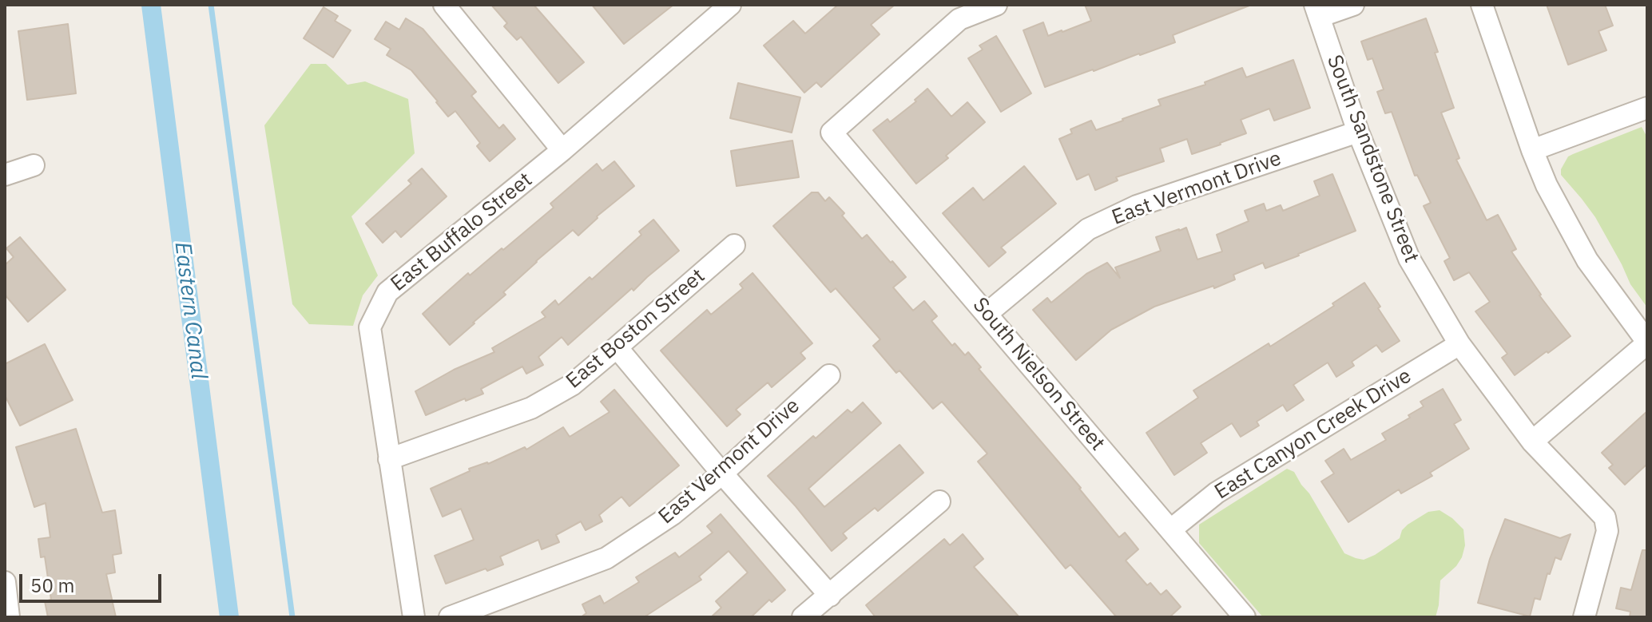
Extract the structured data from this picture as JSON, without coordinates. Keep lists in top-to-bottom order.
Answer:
{
  "streets": {
    "street": [
      "South Sandstone Street",
      "East Vermont Drive",
      "East Buffalo Street",
      "East Boston Street",
      "South Nielson Street",
      "East Canyon Creek Drive"
    ]
  },
  "crossings": [
    ["South Sandstone Street", "East Vermont Drive"],
    ["South Sandstone Street", "East Canyon Creek Drive"],
    ["East Vermont Drive", "South Nielson Street"],
    ["East Buffalo Street", "East Boston Street"],
    ["South Nielson Street", "East Canyon Creek Drive"]
  ],
  "water": ["Eastern Canal"],
  "scale_bar": "50 m"
}
